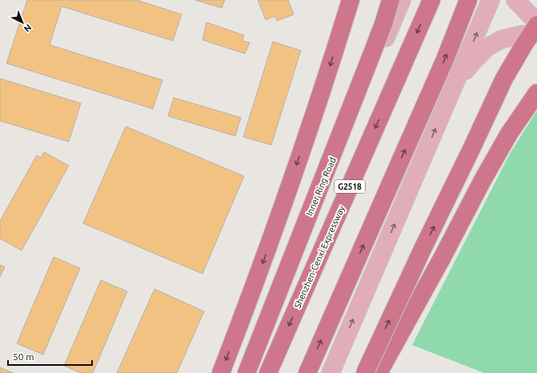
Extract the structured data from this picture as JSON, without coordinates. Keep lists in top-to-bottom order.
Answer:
{
  "streets": {
    "highway": ["G2518", "Shenzhen-Cenxi Expressway"],
    "main road": ["Inner Ring Road"]
  },
  "scale_bar": "50 m",
  "north": "bottom right"
}
